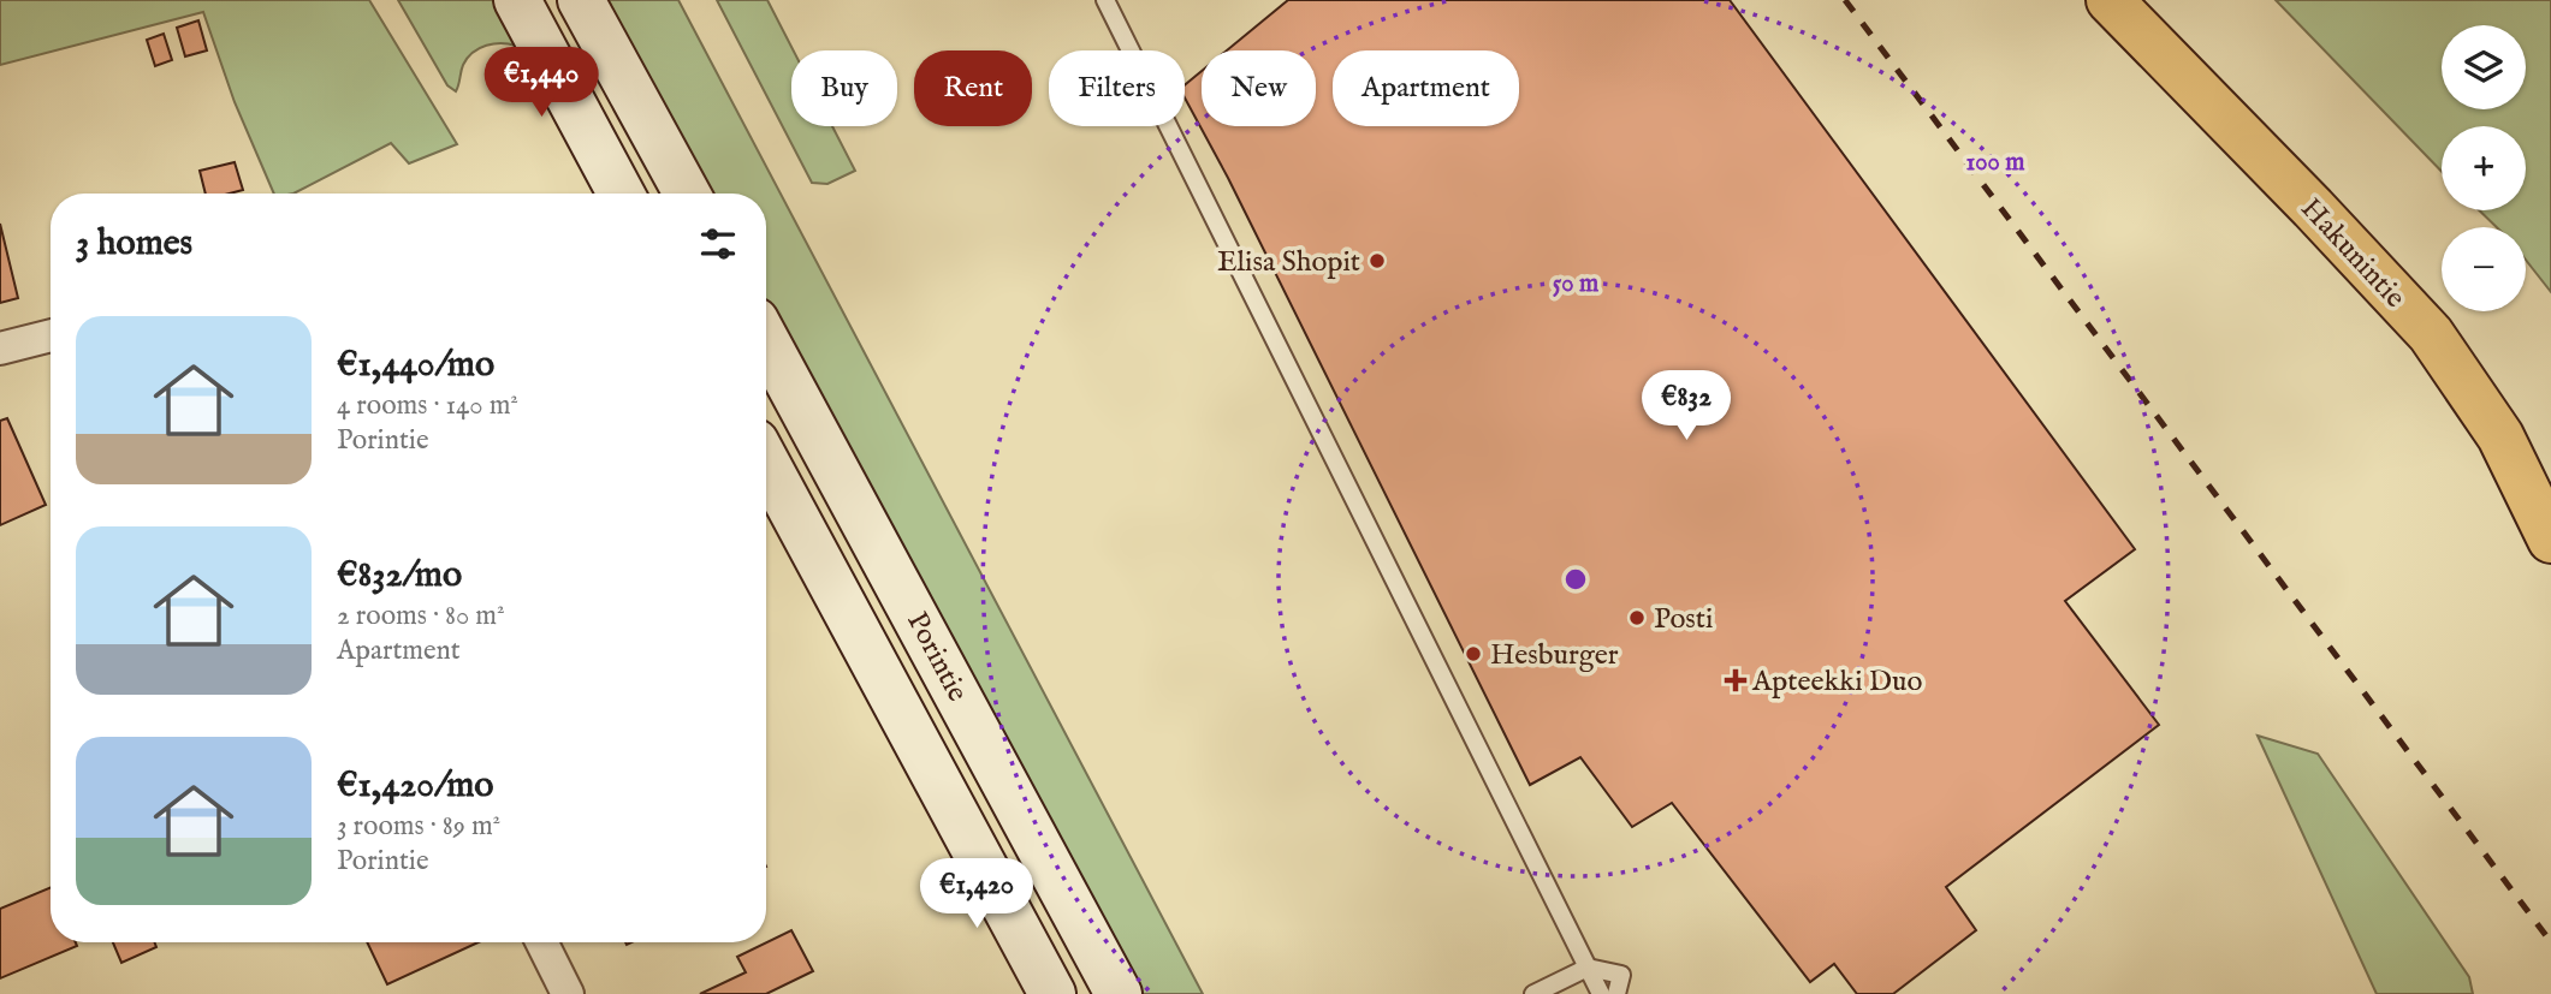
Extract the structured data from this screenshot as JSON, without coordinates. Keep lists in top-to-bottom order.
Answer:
{
  "streets": {
    "highway": ["Hakunintie"],
    "main road": ["Porintie"]
  },
  "places": {
    "other": ["Elisa Shopit", "Posti", "Hesburger"],
    "health": ["Apteekki Duo"]
  },
  "page": {
    "map_buttons": ["+", "−"],
    "price": ["€1,440", "€832", "€1,420"],
    "chip": [
      "Buy",
      "Rent",
      "Filters",
      "New",
      "Apartment"
    ],
    "heading": "3 homes",
    "list": [
      {
        "name": "€1,440/mo",
        "note": "4 rooms · 140 m² · Porintie"
      },
      {
        "name": "€832/mo",
        "note": "2 rooms · 80 m² · Apartment"
      },
      {
        "name": "€1,420/mo",
        "note": "3 rooms · 89 m² · Porintie"
      }
    ]
  },
  "rings": ["100 m", "50 m"]
}
